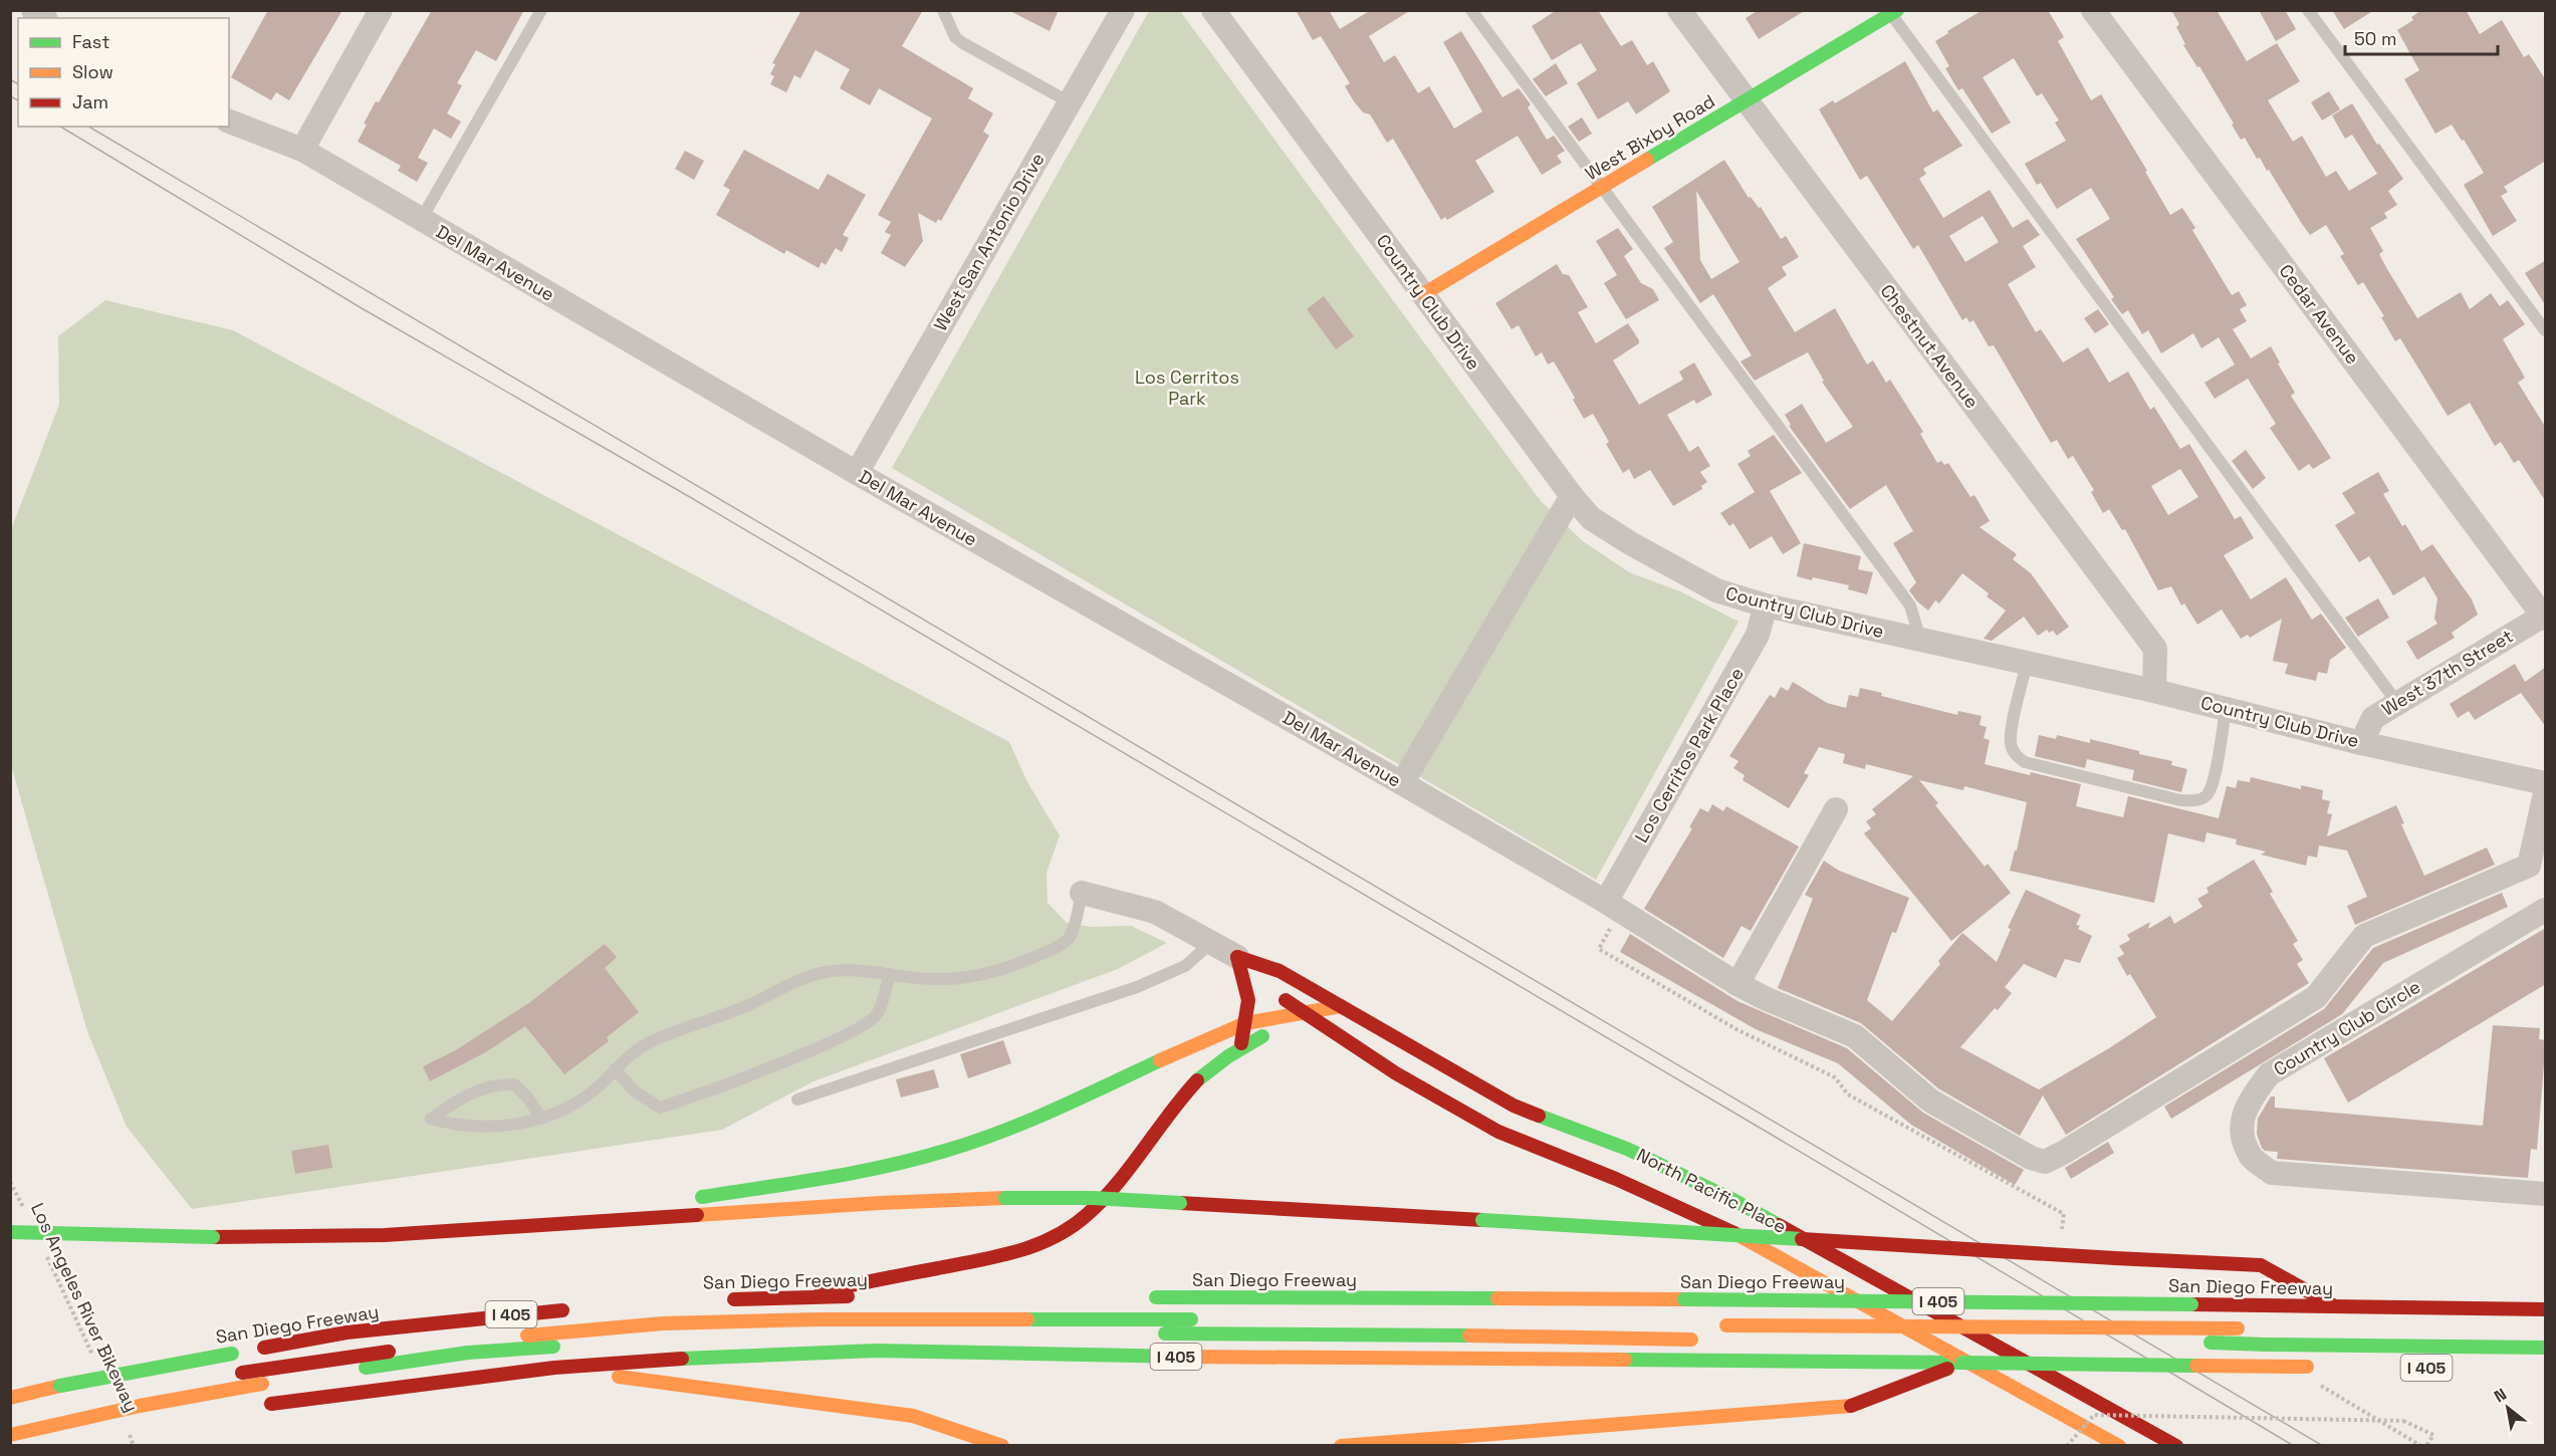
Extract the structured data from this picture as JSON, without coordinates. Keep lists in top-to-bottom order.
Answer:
{
  "streets": {
    "main road": [
      "West Bixby Road",
      "North Pacific Place",
      "San Diego Freeway",
      "I 405"
    ],
    "street": [
      "West San Antonio Drive",
      "Del Mar Avenue",
      "Country Club Drive",
      "Cedar Avenue",
      "Chestnut Avenue",
      "West 37th Street",
      "Los Cerritos Park Place",
      "Country Club Circle"
    ],
    "path": ["Los Angeles River Bikeway"]
  },
  "crossings": [
    ["West Bixby Road", "Country Club Drive"],
    ["West Bixby Road", "Chestnut Avenue"],
    ["West San Antonio Drive", "Del Mar Avenue"],
    ["Del Mar Avenue", "Los Cerritos Park Place"],
    ["Country Club Drive", "Chestnut Avenue"],
    ["Country Club Drive", "West 37th Street"],
    ["Country Club Drive", "Los Cerritos Park Place"],
    ["Cedar Avenue", "West 37th Street"]
  ],
  "parks": ["Los Cerritos Park"],
  "legend": ["Fast", "Slow", "Jam"],
  "scale_bar": "50 m",
  "north": "top left"
}
